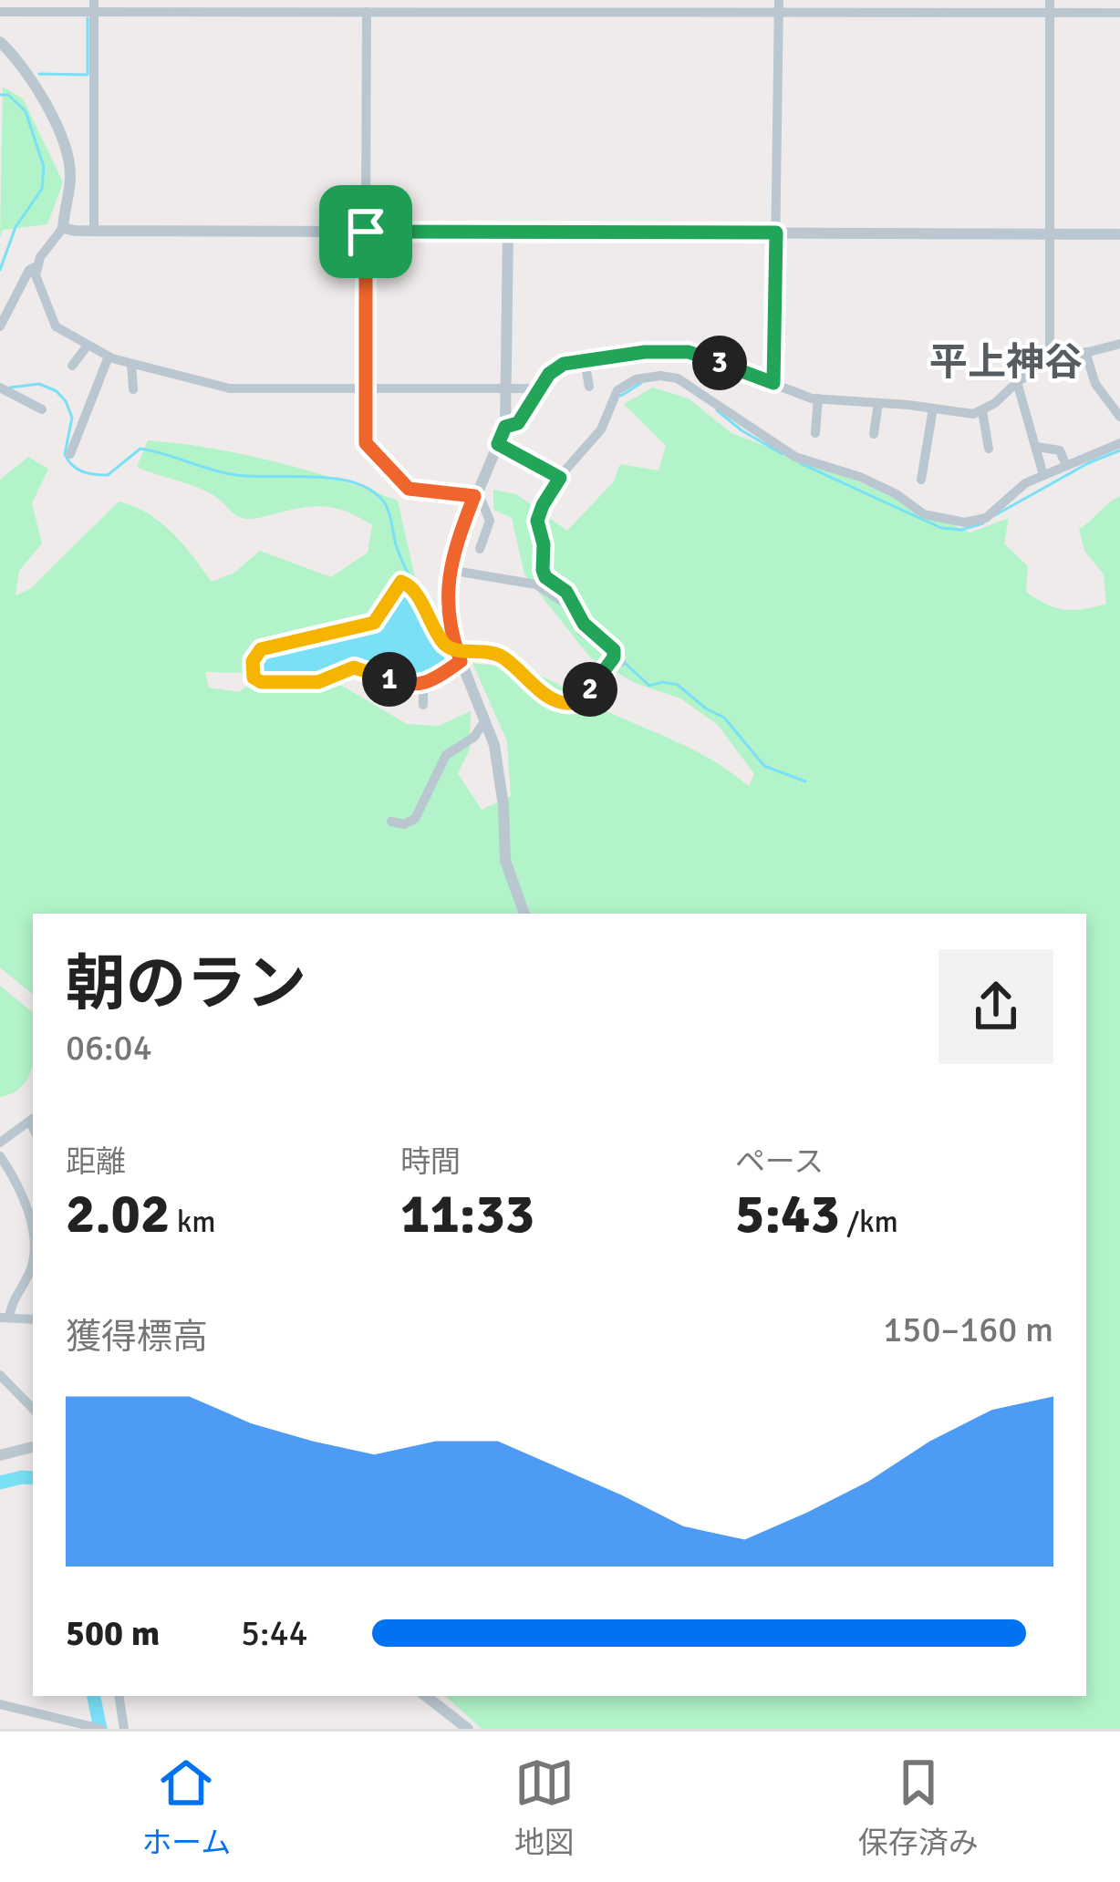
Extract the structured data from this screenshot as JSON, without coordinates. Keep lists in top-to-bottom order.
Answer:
{
  "districts": ["平上神谷"],
  "page": {
    "pins": ["3", "1", "2"],
    "heading": ["朝のラン", "06:04"],
    "stats": [
      ["距離", "2.02 km"],
      ["時間", "11:33"],
      ["ペース", "5:43 /km"]
    ],
    "chart": ["獲得標高", "150–160 m"],
    "list": [
      {
        "name": "500 m",
        "note": "5:44"
      }
    ],
    "tabs": ["ホーム", "地図", "保存済み"]
  }
}
